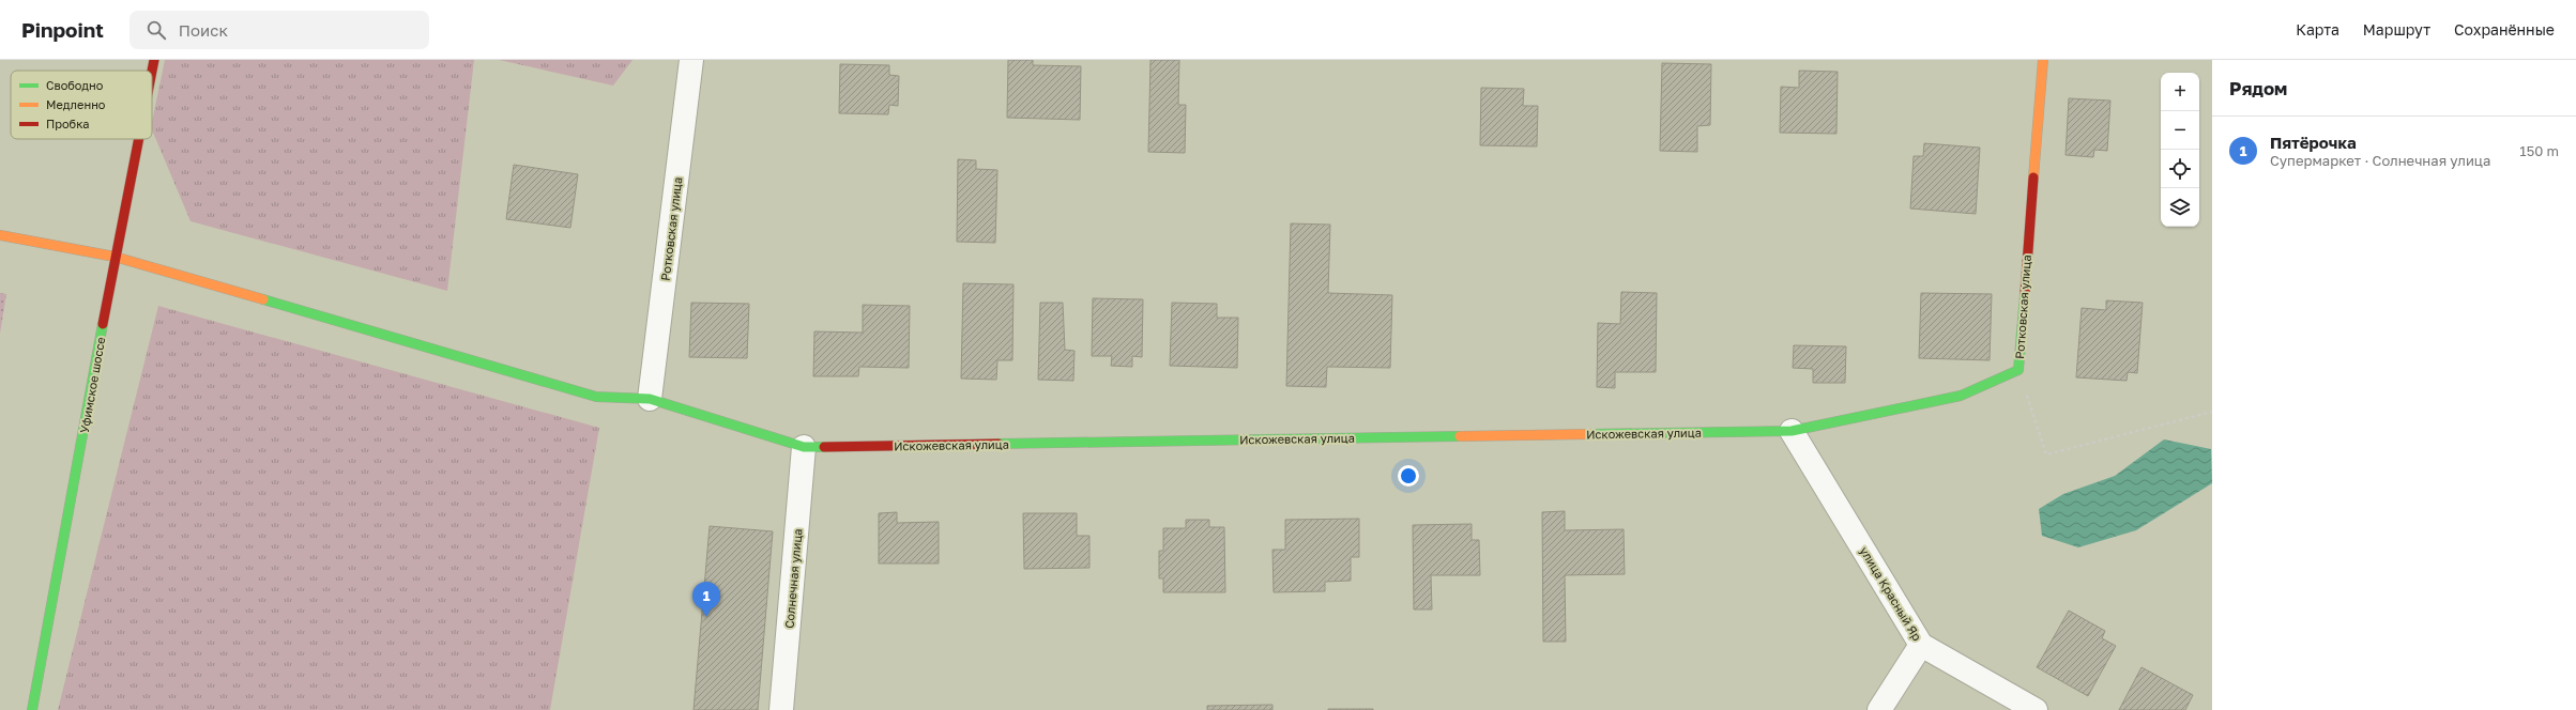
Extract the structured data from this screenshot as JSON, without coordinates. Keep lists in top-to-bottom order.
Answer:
{
  "streets": {
    "street": [
      "Ротковская улица",
      "Уфимское шоссе",
      "Искожевская улица",
      "Солнечная улица",
      "улица Красный Яр"
    ]
  },
  "crossings": [
    ["Ротковская улица", "Искожевская улица"],
    ["Ротковская улица", "улица Красный Яр"],
    ["Уфимское шоссе", "Искожевская улица"],
    ["Искожевская улица", "Солнечная улица"],
    ["Искожевская улица", "улица Красный Яр"]
  ],
  "legend": ["Свободно", "Медленно", "Пробка"],
  "page": {
    "header": "Pinpoint",
    "search": "Поиск",
    "nav": ["Карта", "Маршрут", "Сохранённые"],
    "heading": "Рядом",
    "map_buttons": ["+", "−"],
    "list": [
      {
        "mark": "1",
        "name": "Пятёрочка",
        "note": "Супермаркет · Солнечная улица",
        "value": "150 m"
      }
    ],
    "pins": "1"
  }
}
